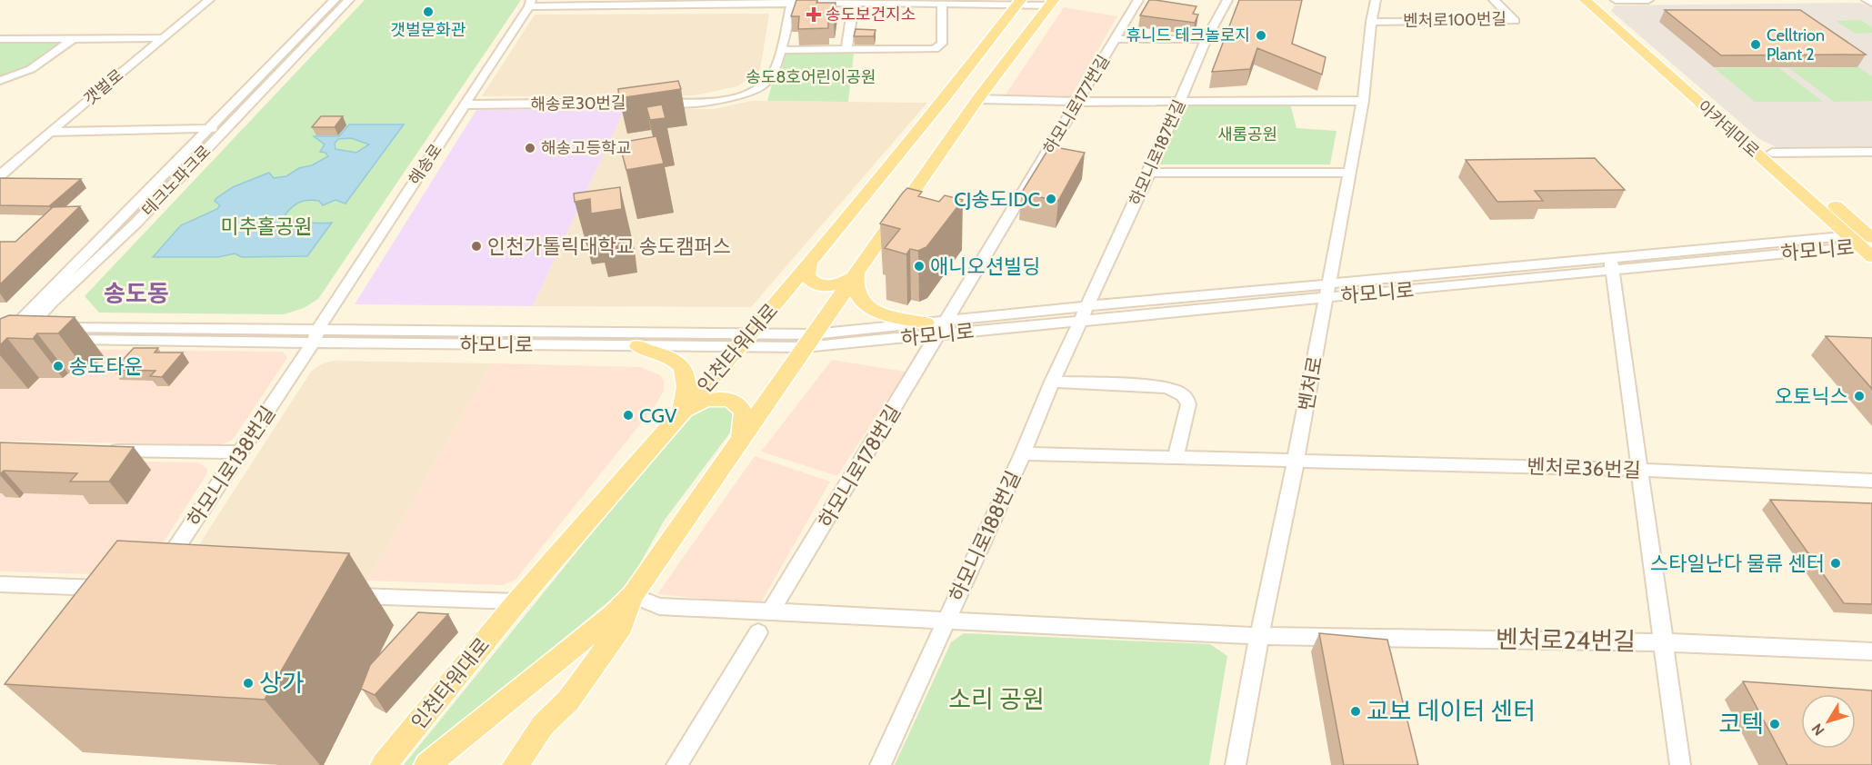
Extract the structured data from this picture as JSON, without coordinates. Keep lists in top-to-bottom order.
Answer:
{
  "streets": {
    "main road": ["아카데미로", "인천타워대로"],
    "street": [
      "벤처로100번길",
      "갯벌로",
      "해송로30번길",
      "하모니로177번길",
      "하모니로187번길",
      "해송로",
      "테크노파크로",
      "하모니로",
      "벤처로",
      "하모니로138번길",
      "하모니로178번길",
      "벤처로36번길",
      "하모니로188번길",
      "벤처로24번길"
    ]
  },
  "crossings": [
    ["벤처로100번길", "벤처로"],
    ["해송로30번길", "해송로"],
    ["하모니로177번길", "하모니로"],
    ["하모니로177번길", "하모니로178번길"],
    ["아카데미로", "하모니로"],
    ["하모니로187번길", "하모니로"],
    ["하모니로187번길", "하모니로188번길"],
    ["해송로", "하모니로"],
    ["해송로", "하모니로138번길"],
    ["테크노파크로", "하모니로"],
    ["하모니로", "인천타워대로"],
    ["하모니로", "벤처로"],
    ["하모니로", "하모니로138번길"],
    ["하모니로", "하모니로178번길"],
    ["하모니로", "하모니로188번길"],
    ["인천타워대로", "벤처로24번길"],
    ["벤처로", "벤처로36번길"],
    ["벤처로", "벤처로24번길"],
    ["하모니로178번길", "벤처로24번길"],
    ["벤처로36번길", "하모니로188번길"],
    ["하모니로188번길", "벤처로24번길"]
  ],
  "districts": ["송도동"],
  "parks": [
    "송도8호어린이공원",
    "새롬공원",
    "미추홀공원",
    "소리 공원"
  ],
  "places": {
    "other": [
      "갯벌문화관",
      "휴니드 테크놀로지",
      "Celltrion Plant 2",
      "해송고등학교",
      "CJ송도IDC",
      "인천가톨릭대학교 송도캠퍼스",
      "애니오션빌딩",
      "송도타운",
      "오토닉스",
      "CGV",
      "스타일난다 물류 센터",
      "상가",
      "교보 데이터 센터",
      "코텍"
    ],
    "health": ["송도보건지소"]
  },
  "north": "bottom left"
}
